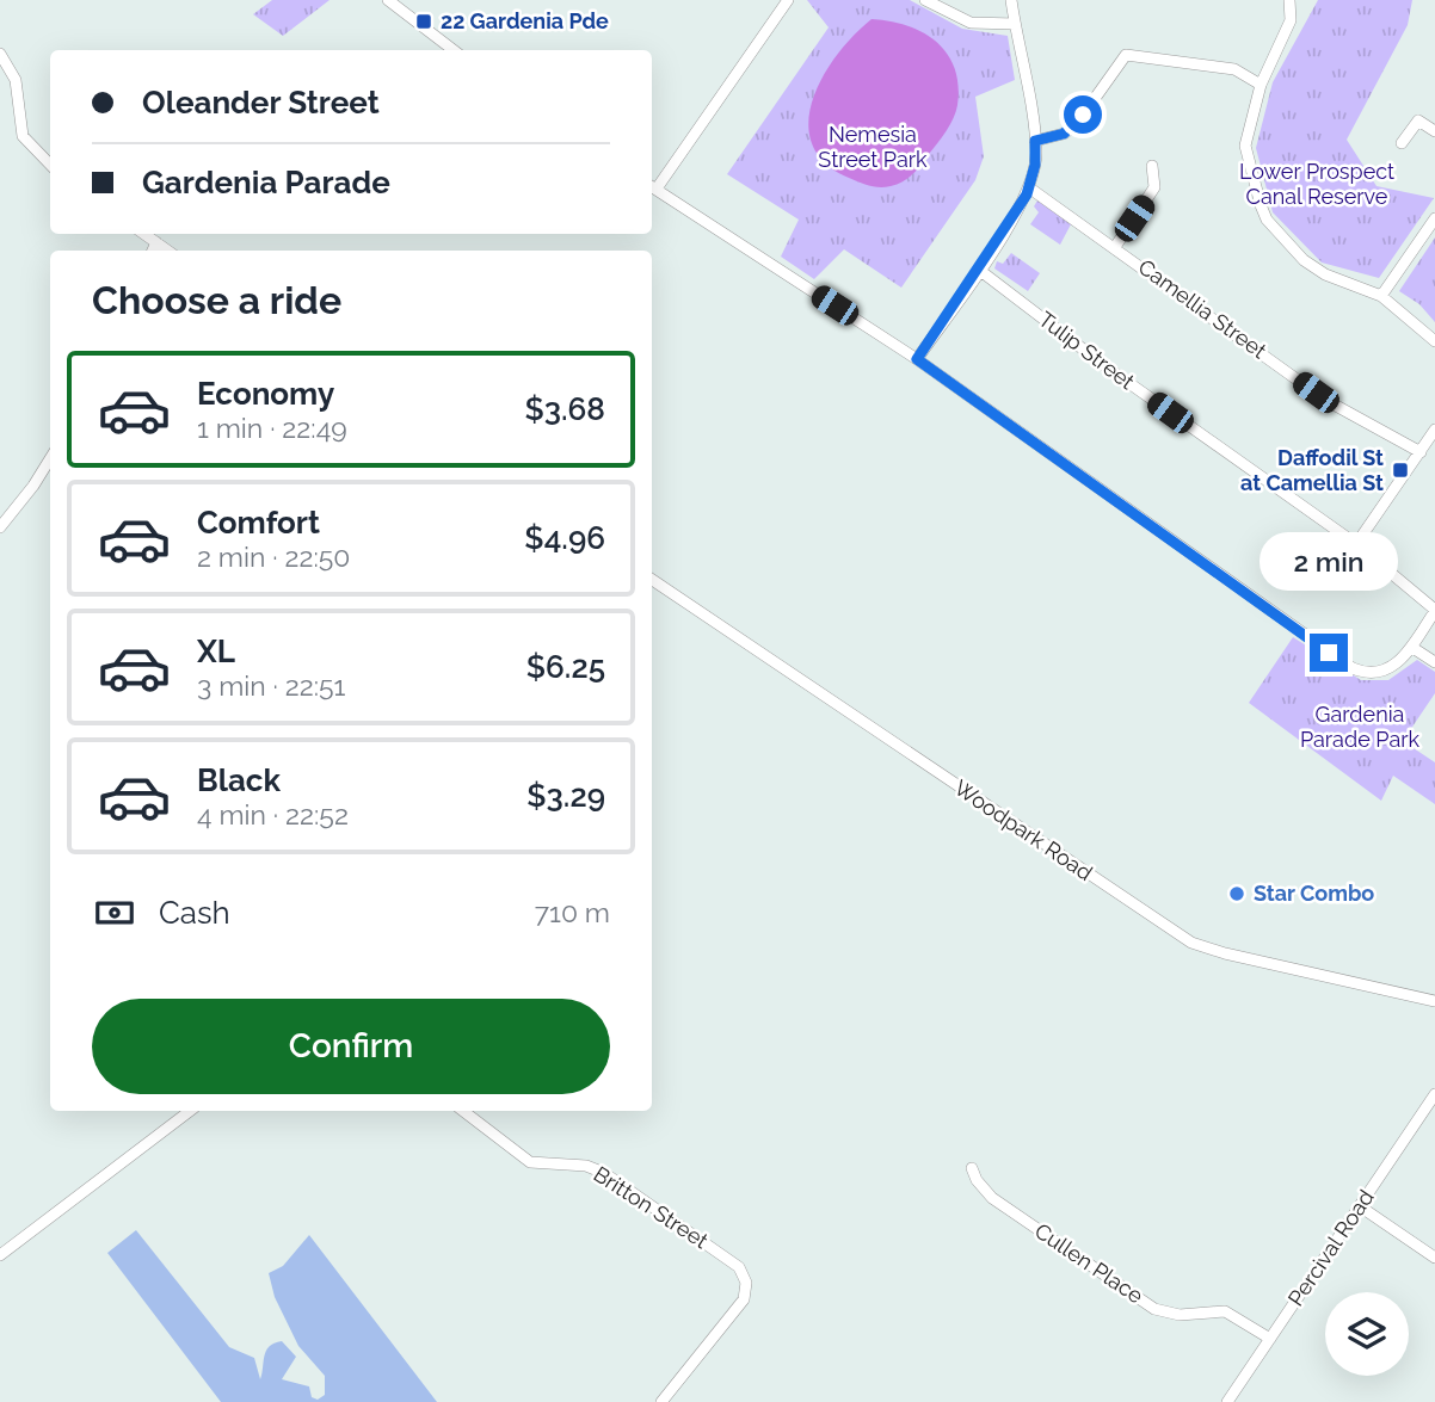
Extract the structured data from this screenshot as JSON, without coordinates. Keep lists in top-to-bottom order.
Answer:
{
  "streets": {
    "street": [
      "Camellia Street",
      "Tulip Street",
      "Woodpark Road",
      "Britton Street",
      "Percival Road",
      "Cullen Place"
    ]
  },
  "crossings": [
    ["Percival Road", "Cullen Place"]
  ],
  "parks": ["Nemesia Street Park", "Lower Prospect Canal Reserve", "Gardenia Parade Park"],
  "places": {
    "transit": ["22 Gardenia Pde", "Daffodil St at Camellia St"],
    "other": ["Star Combo"]
  },
  "page": {
    "banner": ["Oleander Street", "Gardenia Parade"],
    "heading": "Choose a ride",
    "list": [
      {
        "name": "Economy",
        "note": "1 min · 22:49",
        "value": "$3.68"
      },
      {
        "name": "Comfort",
        "note": "2 min · 22:50",
        "value": "$4.96"
      },
      {
        "name": "XL",
        "note": "3 min · 22:51",
        "value": "$6.25"
      },
      {
        "name": "Black",
        "note": "4 min · 22:52",
        "value": "$3.29"
      }
    ],
    "bubble": "2 min",
    "pay": ["Cash", "710 m"],
    "buttons": "Confirm"
  }
}
